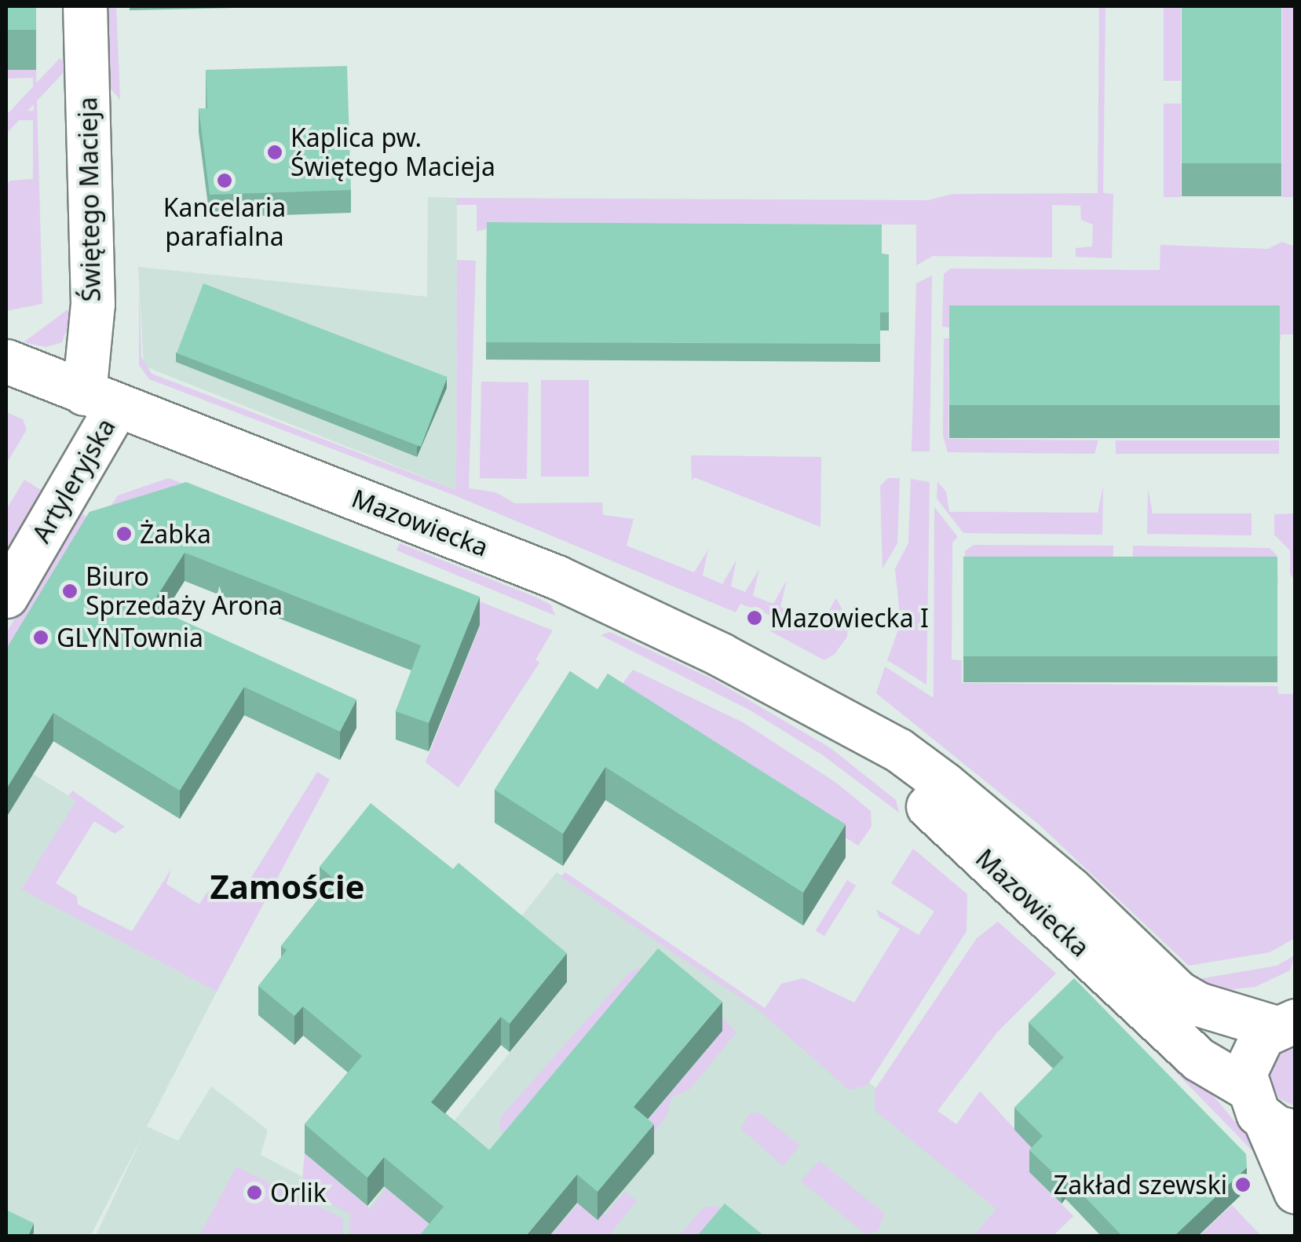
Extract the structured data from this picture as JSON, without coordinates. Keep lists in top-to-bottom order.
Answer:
{
  "streets": {
    "street": ["Świętego Macieja", "Artyleryjska", "Mazowiecka"]
  },
  "crossings": [
    ["Świętego Macieja", "Artyleryjska"],
    ["Świętego Macieja", "Mazowiecka"],
    ["Artyleryjska", "Mazowiecka"]
  ],
  "districts": ["Zamoście"],
  "places": [
    "Kaplica pw. Świętego Macieja",
    "Kancelaria parafialna",
    "Żabka",
    "Biuro Sprzedaży Arona",
    "Mazowiecka I",
    "GLYNTownia",
    "Zakład szewski",
    "Orlik"
  ]
}
